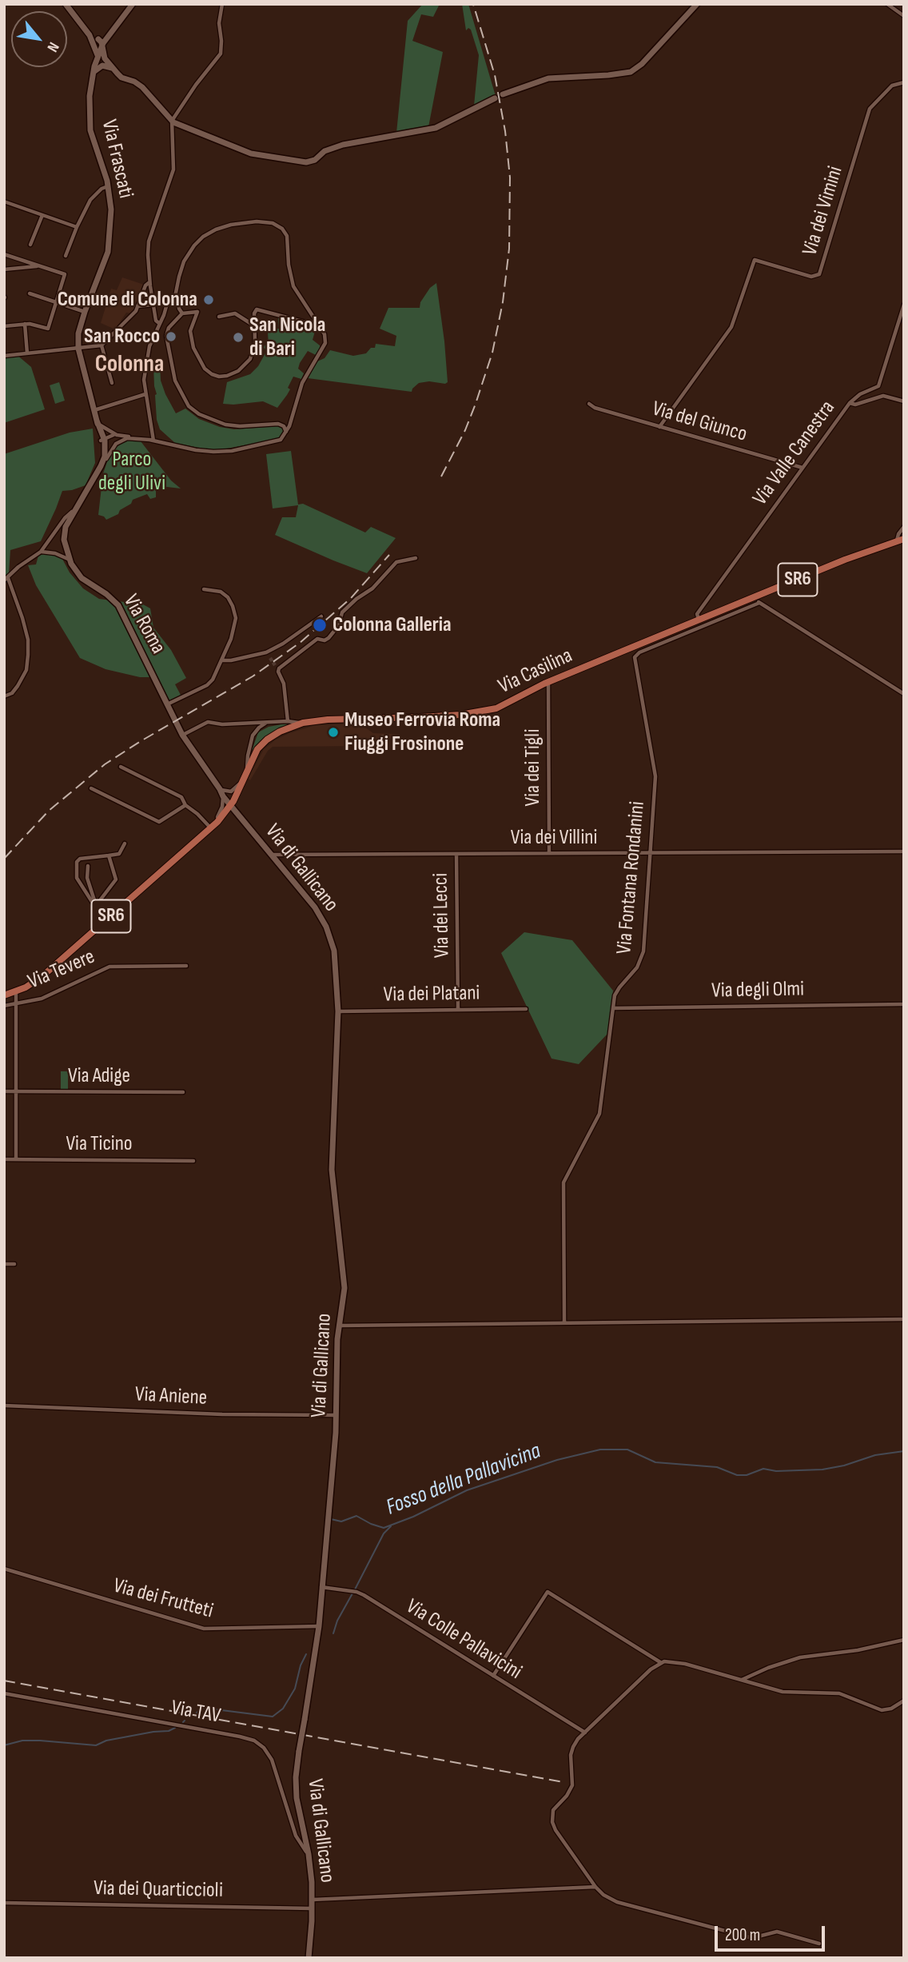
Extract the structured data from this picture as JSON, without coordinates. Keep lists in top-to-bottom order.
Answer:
{
  "streets": {
    "main road": ["SR6", "Via Casilina"],
    "street": [
      "Via Frascati",
      "Via dei Vimini",
      "Via del Giunco",
      "Via Valle Canestra",
      "Via Roma",
      "Via dei Tigli",
      "Via dei Villini",
      "Via di Gallicano",
      "Via Fontana Rondanini",
      "Via dei Lecci",
      "Via Tevere",
      "Via degli Olmi",
      "Via dei Platani",
      "Via Adige",
      "Via Ticino",
      "Via Aniene",
      "Via dei Frutteti",
      "Via Colle Pallavicini",
      "Via TAV",
      "Via dei Quarticcioli"
    ]
  },
  "crossings": [
    ["Via Frascati", "Via Roma"],
    ["Via dei Vimini", "Via del Giunco"],
    ["Via del Giunco", "Via Valle Canestra"],
    ["Via Valle Canestra", "Via Casilina"],
    ["Via Roma", "Via Casilina"],
    ["Via Roma", "Via di Gallicano"],
    ["Via Casilina", "Via dei Tigli"],
    ["Via Casilina", "Via di Gallicano"],
    ["Via dei Tigli", "Via dei Villini"],
    ["Via dei Villini", "Via di Gallicano"],
    ["Via dei Villini", "Via Fontana Rondanini"],
    ["Via dei Villini", "Via dei Lecci"],
    ["Via di Gallicano", "Via dei Platani"],
    ["Via di Gallicano", "Via Aniene"],
    ["Via di Gallicano", "Via dei Frutteti"],
    ["Via di Gallicano", "Via Colle Pallavicini"],
    ["Via di Gallicano", "Via TAV"],
    ["Via di Gallicano", "Via dei Quarticcioli"],
    ["Via Fontana Rondanini", "Via degli Olmi"],
    ["Via dei Lecci", "Via dei Platani"]
  ],
  "districts": ["Colonna"],
  "water": ["Fosso della Pallavicina"],
  "parks": ["Parco degli Ulivi"],
  "places": [
    "Comune di Colonna",
    "San Rocco",
    "San Nicola di Bari",
    "Colonna Galleria",
    "Museo Ferrovia Roma Fiuggi Frosinone"
  ],
  "scale_bar": "200 m",
  "north": "bottom right"
}
